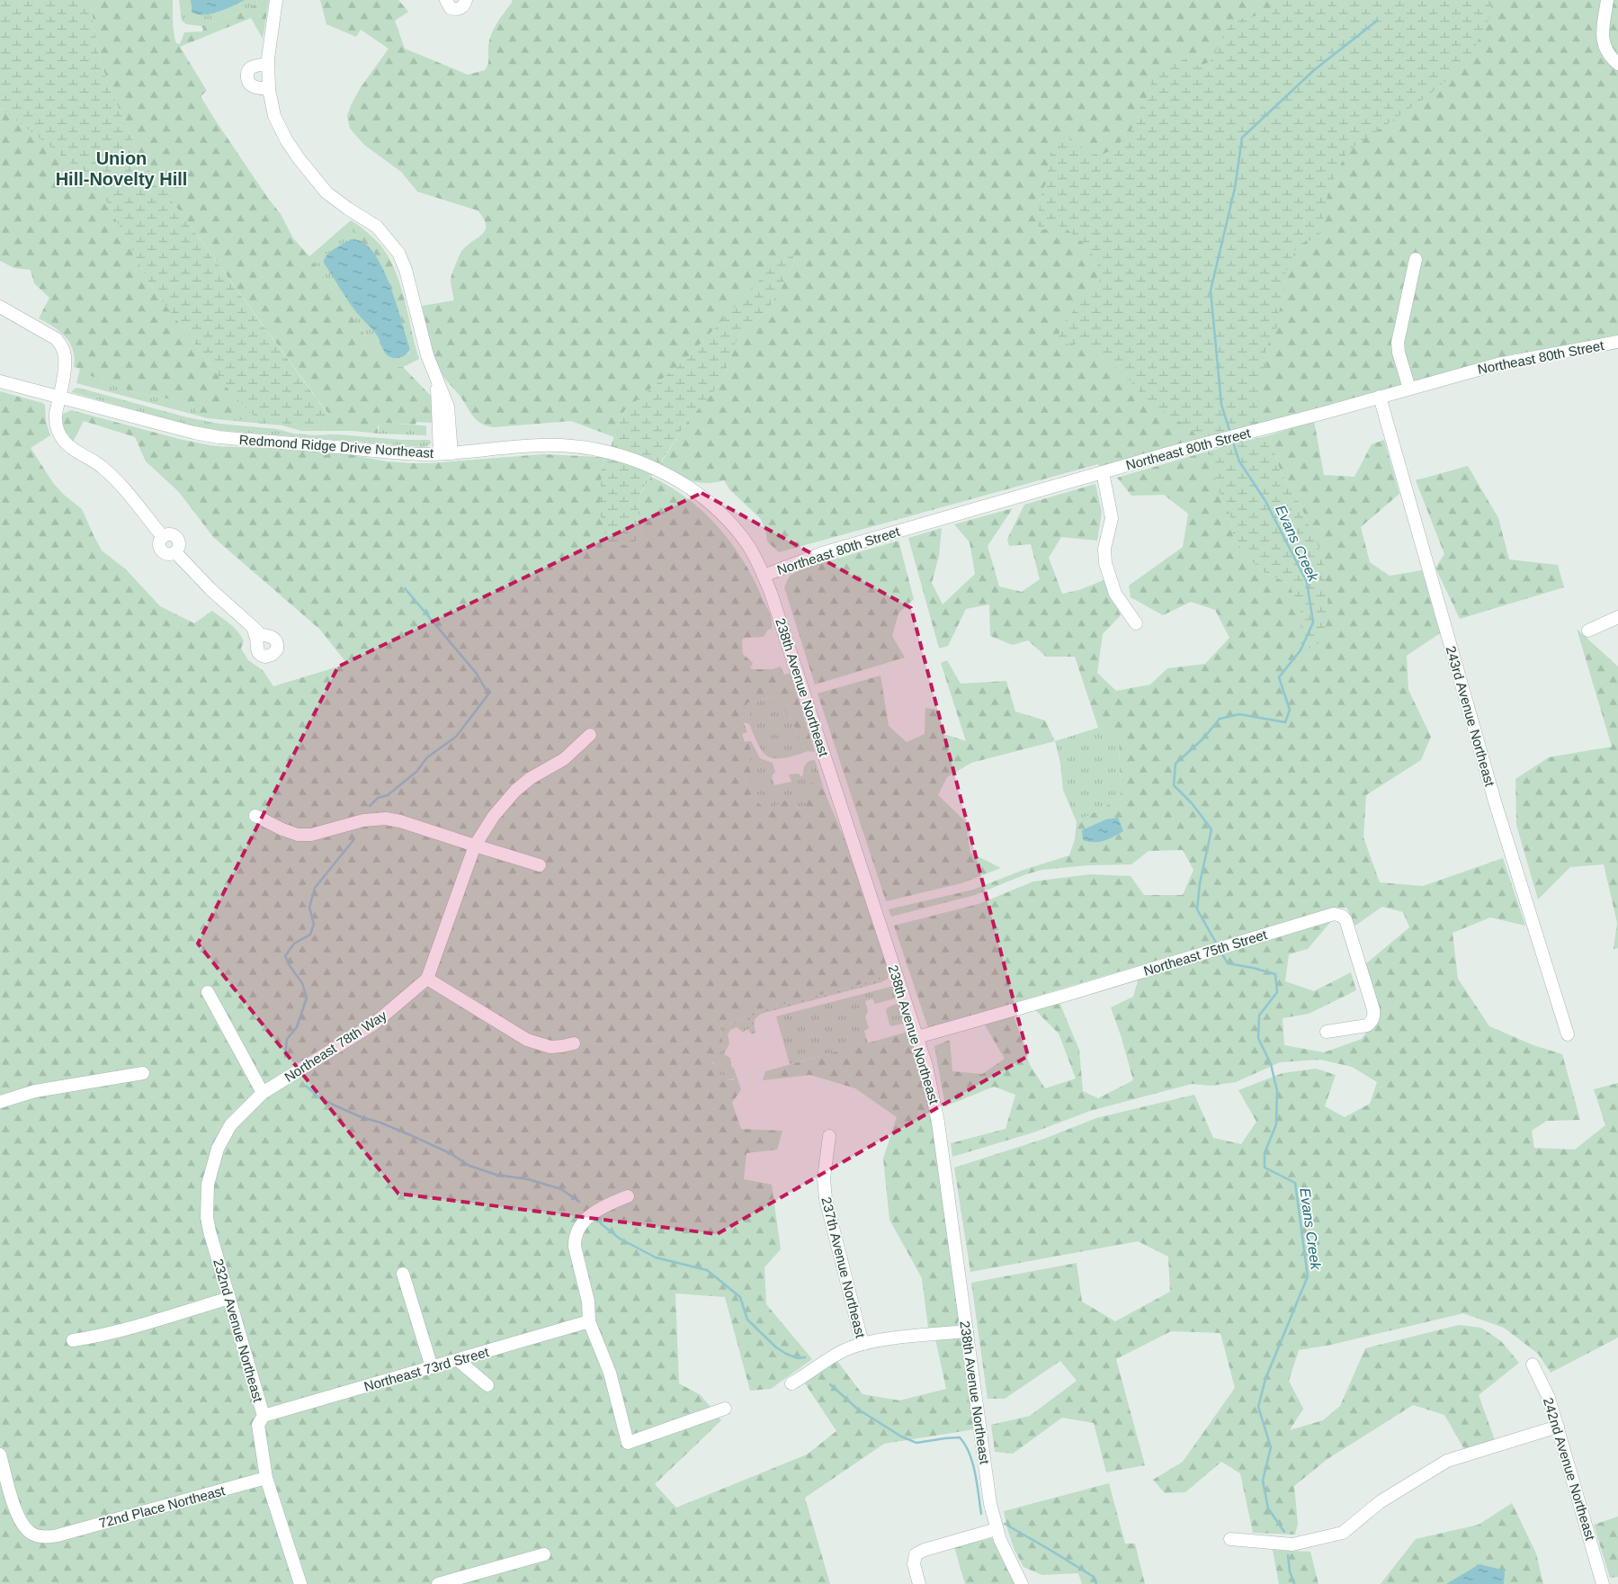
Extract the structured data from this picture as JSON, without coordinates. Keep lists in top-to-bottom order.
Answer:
{
  "streets": {
    "street": [
      "Northeast 80th Street",
      "Redmond Ridge Drive Northeast",
      "238th Avenue Northeast",
      "243rd Avenue Northeast",
      "Northeast 75th Street",
      "Northeast 78th Way",
      "237th Avenue Northeast",
      "232nd Avenue Northeast",
      "Northeast 73rd Street",
      "242nd Avenue Northeast",
      "72nd Place Northeast"
    ]
  },
  "crossings": [
    ["Northeast 80th Street", "Redmond Ridge Drive Northeast"],
    ["Northeast 80th Street", "238th Avenue Northeast"],
    ["Northeast 80th Street", "243rd Avenue Northeast"],
    ["Redmond Ridge Drive Northeast", "238th Avenue Northeast"],
    ["238th Avenue Northeast", "Northeast 75th Street"],
    ["Northeast 78th Way", "232nd Avenue Northeast"],
    ["232nd Avenue Northeast", "Northeast 73rd Street"],
    ["232nd Avenue Northeast", "72nd Place Northeast"]
  ],
  "districts": ["Union Hill-Novelty Hill"],
  "water": ["Evans Creek"]
}
